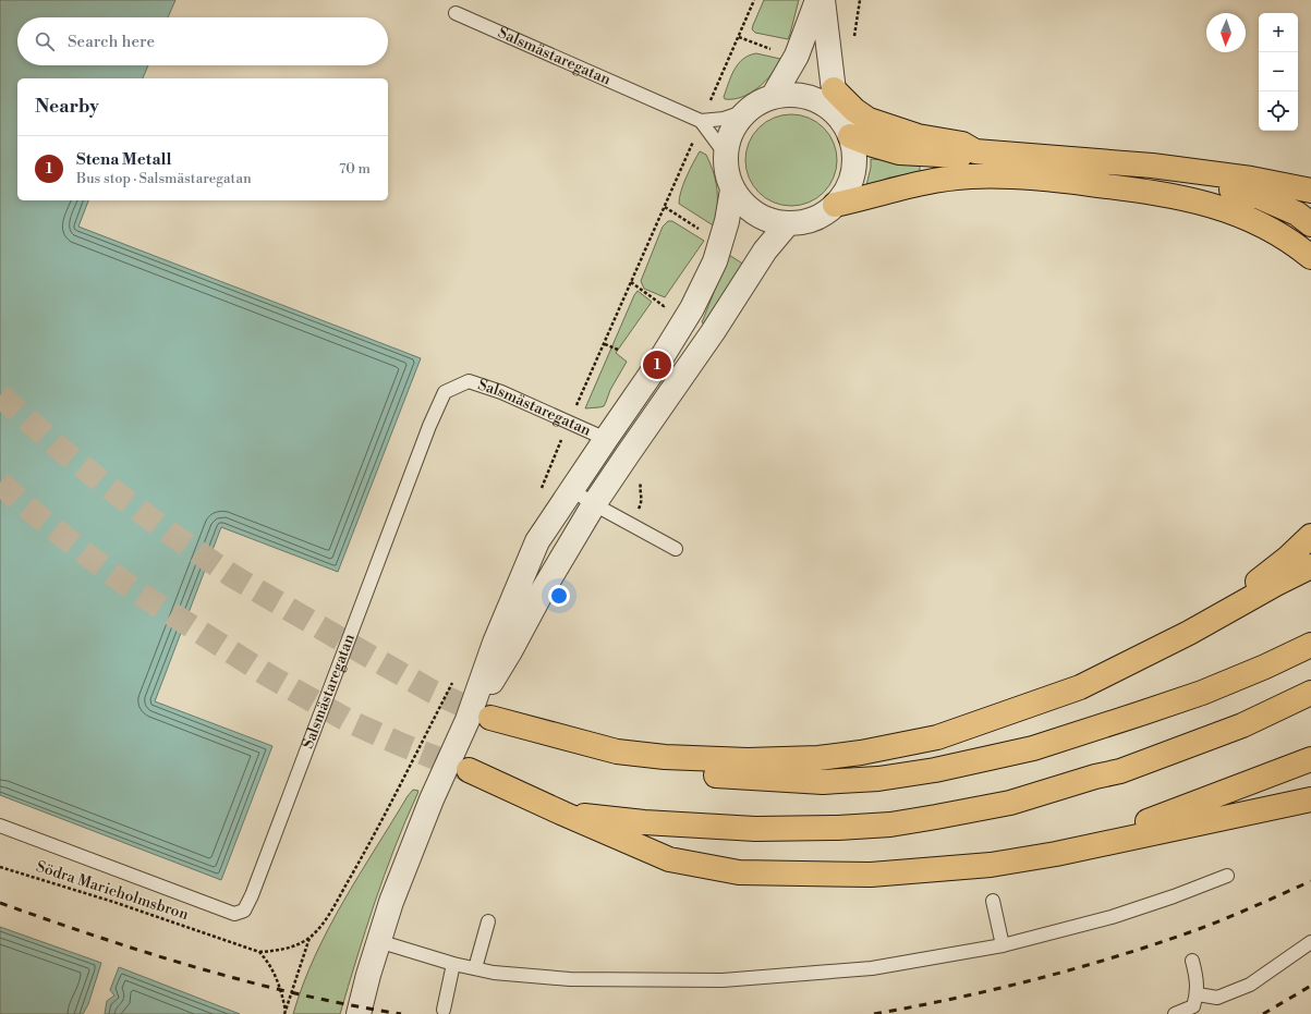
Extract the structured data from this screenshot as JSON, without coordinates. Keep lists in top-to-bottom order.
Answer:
{
  "streets": {
    "street": ["Salsmästaregatan"],
    "path": ["Södra Marieholmsbron"]
  },
  "north": "bottom",
  "page": {
    "map_buttons": ["+", "−"],
    "search": "Search here",
    "heading": "Nearby",
    "list": [
      {
        "mark": "1",
        "name": "Stena Metall",
        "note": "Bus stop · Salsmästaregatan",
        "value": "70 m"
      }
    ],
    "pins": "1"
  }
}
